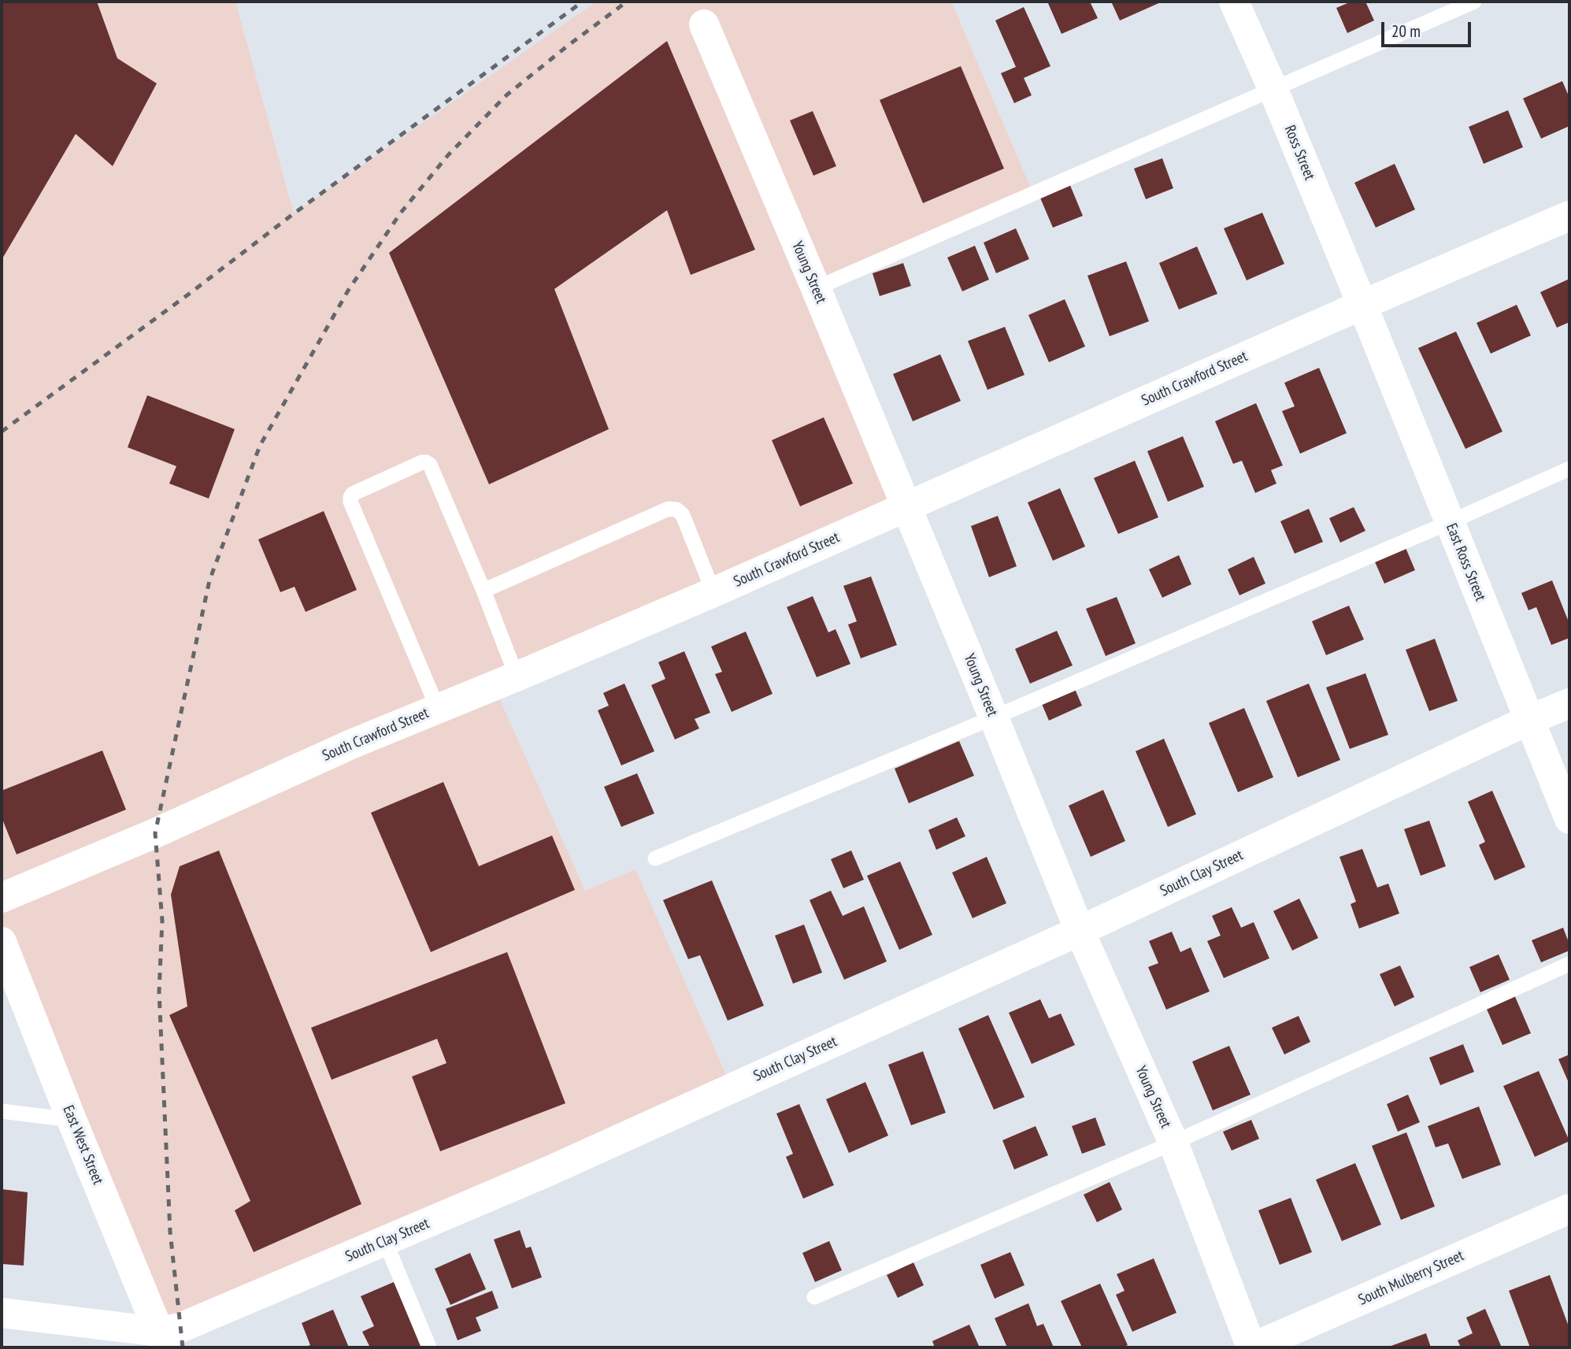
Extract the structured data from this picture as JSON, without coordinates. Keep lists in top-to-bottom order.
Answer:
{
  "streets": {
    "street": [
      "Ross Street",
      "Young Street",
      "South Crawford Street",
      "East Ross Street",
      "South Clay Street",
      "East West Street",
      "South Mulberry Street"
    ]
  },
  "crossings": [
    ["Ross Street", "South Crawford Street"],
    ["Ross Street", "East Ross Street"],
    ["Young Street", "South Crawford Street"],
    ["Young Street", "South Clay Street"],
    ["Young Street", "South Mulberry Street"],
    ["South Crawford Street", "East Ross Street"],
    ["East Ross Street", "South Clay Street"],
    ["South Clay Street", "East West Street"]
  ],
  "scale_bar": "20 m"
}
